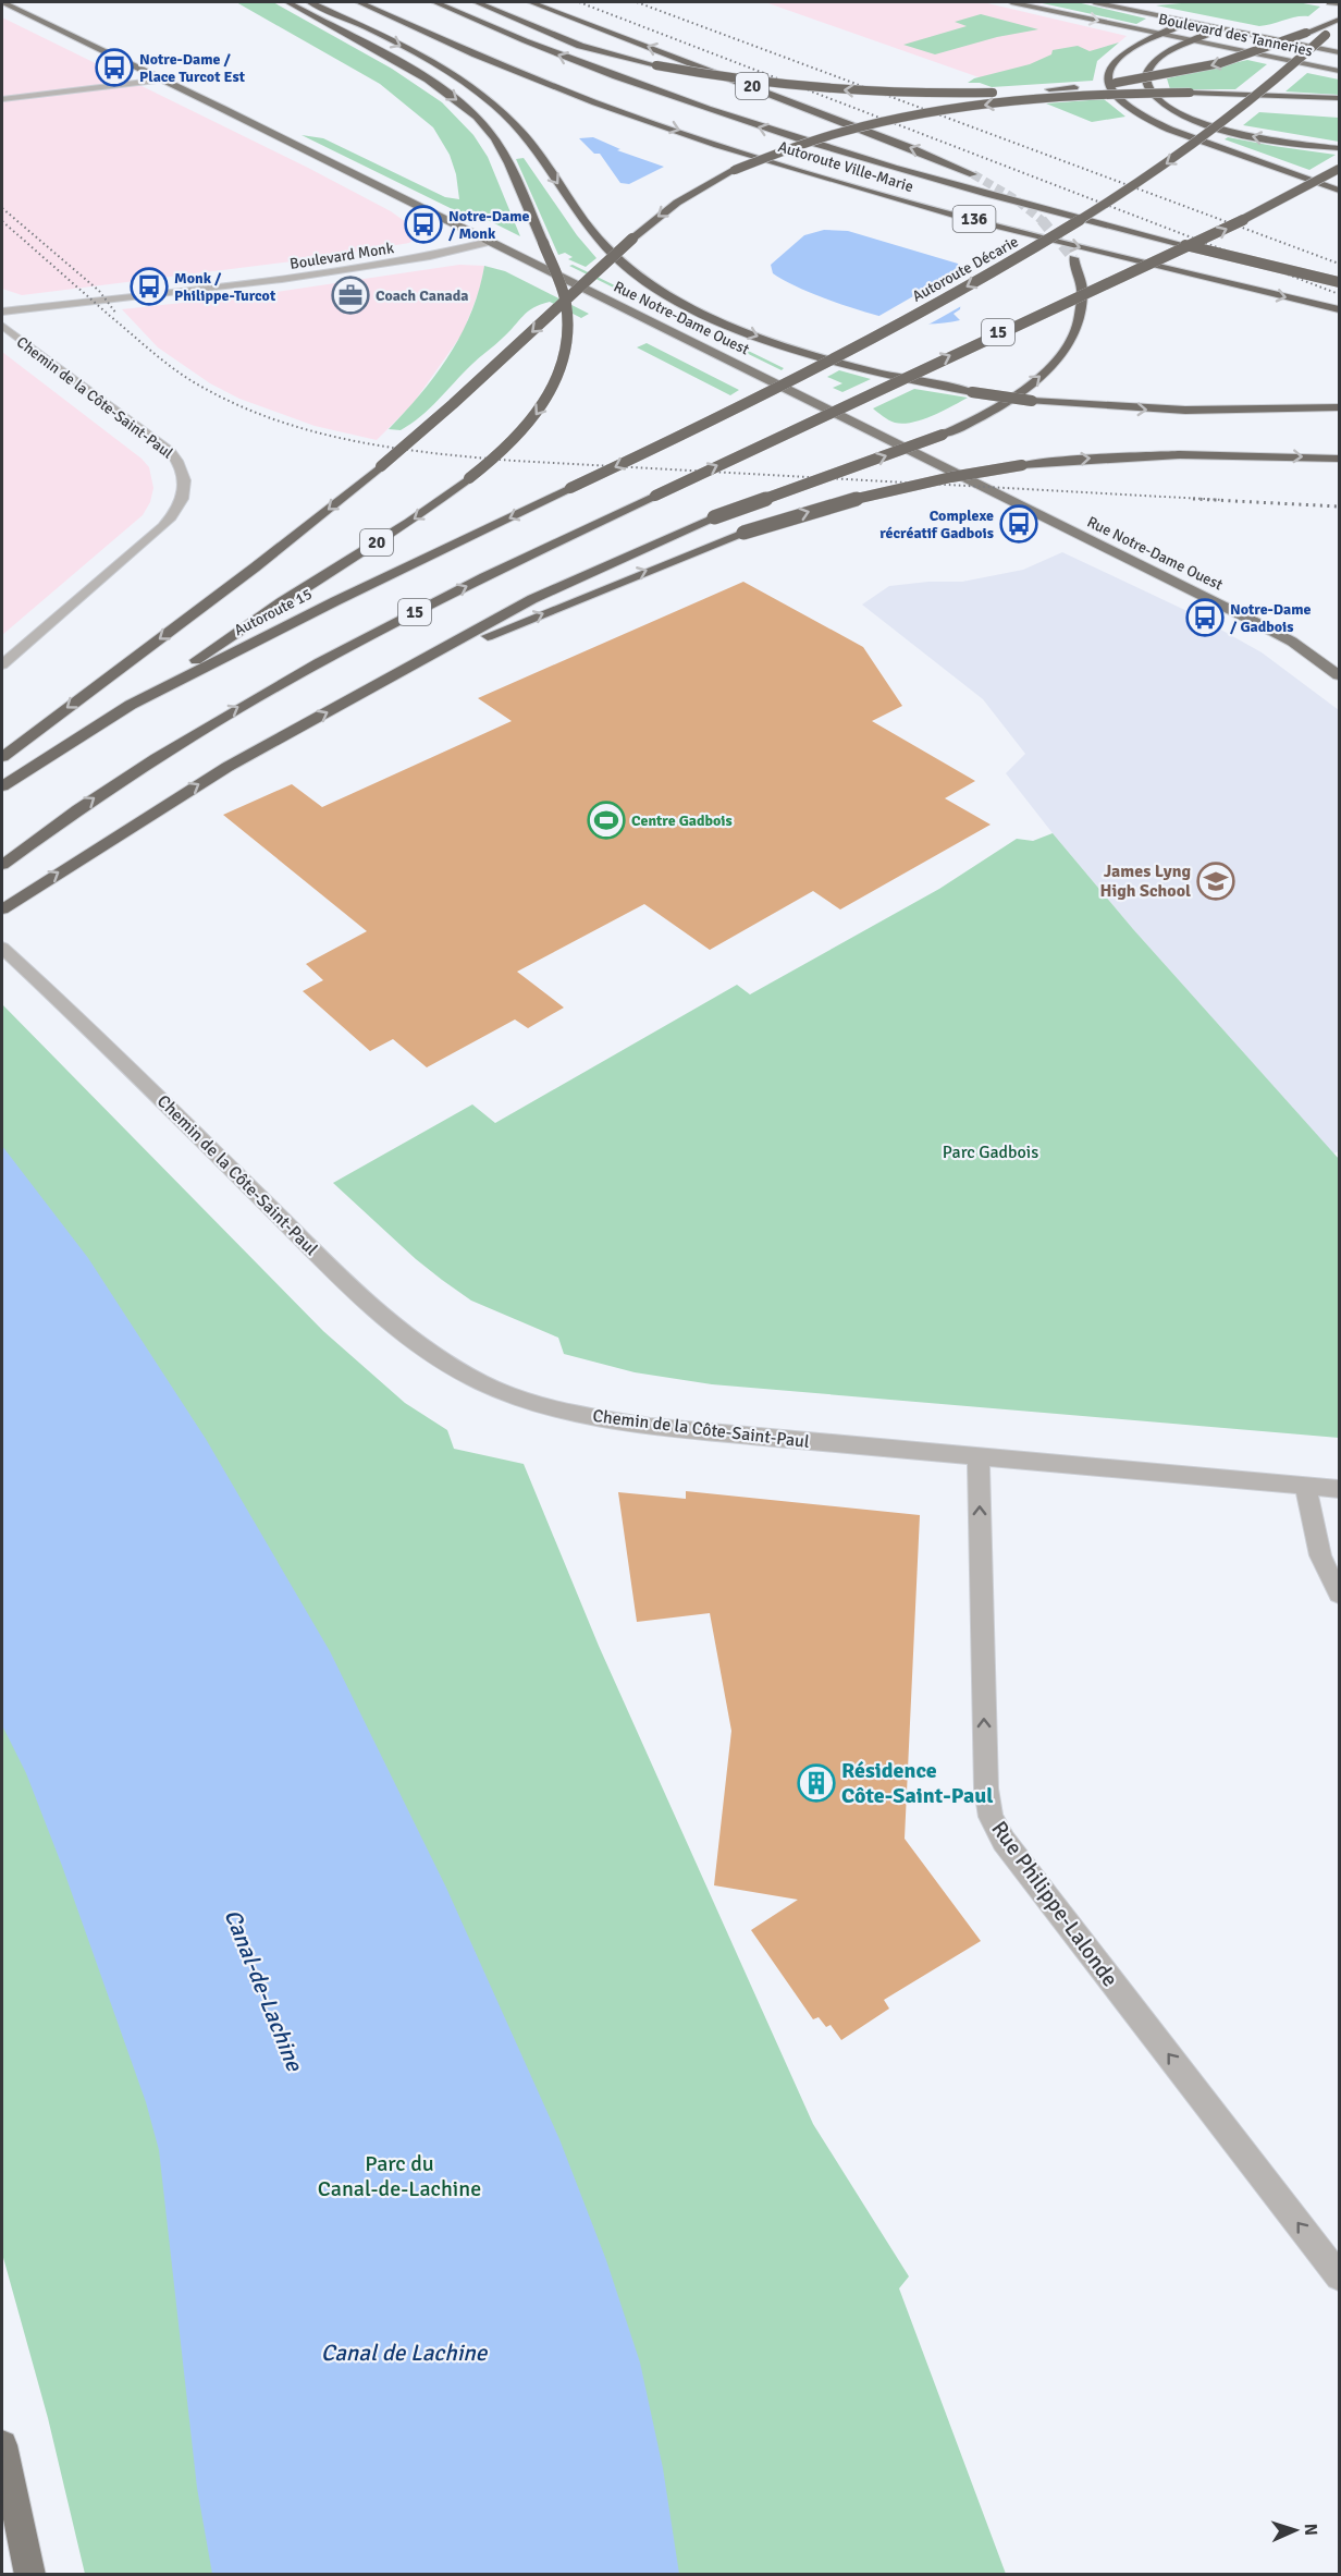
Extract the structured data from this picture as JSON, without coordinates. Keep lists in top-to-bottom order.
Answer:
{
  "streets": {
    "highway": [
      "20",
      "Autoroute Ville-Marie",
      "136",
      "Autoroute Décarie",
      "15",
      "Autoroute 15"
    ],
    "main road": ["Boulevard des Tanneries", "Rue Notre-Dame Ouest"],
    "street": ["Boulevard Monk", "Chemin de la Côte-Saint-Paul", "Rue Philippe-Lalonde"]
  },
  "crossings": [
    ["20", "Autoroute 15"],
    ["Boulevard Monk", "Rue Notre-Dame Ouest"],
    ["Autoroute Décarie", "Autoroute 15"],
    ["Chemin de la Côte-Saint-Paul", "Rue Philippe-Lalonde"]
  ],
  "one_way": ["Rue Philippe-Lalonde"],
  "water": ["Canal-de-Lachine", "Canal de Lachine"],
  "parks": ["Parc Gadbois", "Parc du Canal-de-Lachine"],
  "places": {
    "bus stop": [
      "Notre-Dame / Place Turcot Est",
      "Notre-Dame / Monk",
      "Monk / Philippe-Turcot",
      "Complexe récréatif Gadbois",
      "Notre-Dame / Gadbois"
    ],
    "office": ["Coach Canada"],
    "sports": ["Centre Gadbois"],
    "school or university": ["James Lyng High School"],
    "building": ["Résidence Côte-Saint-Paul"]
  },
  "north": "right"
}
